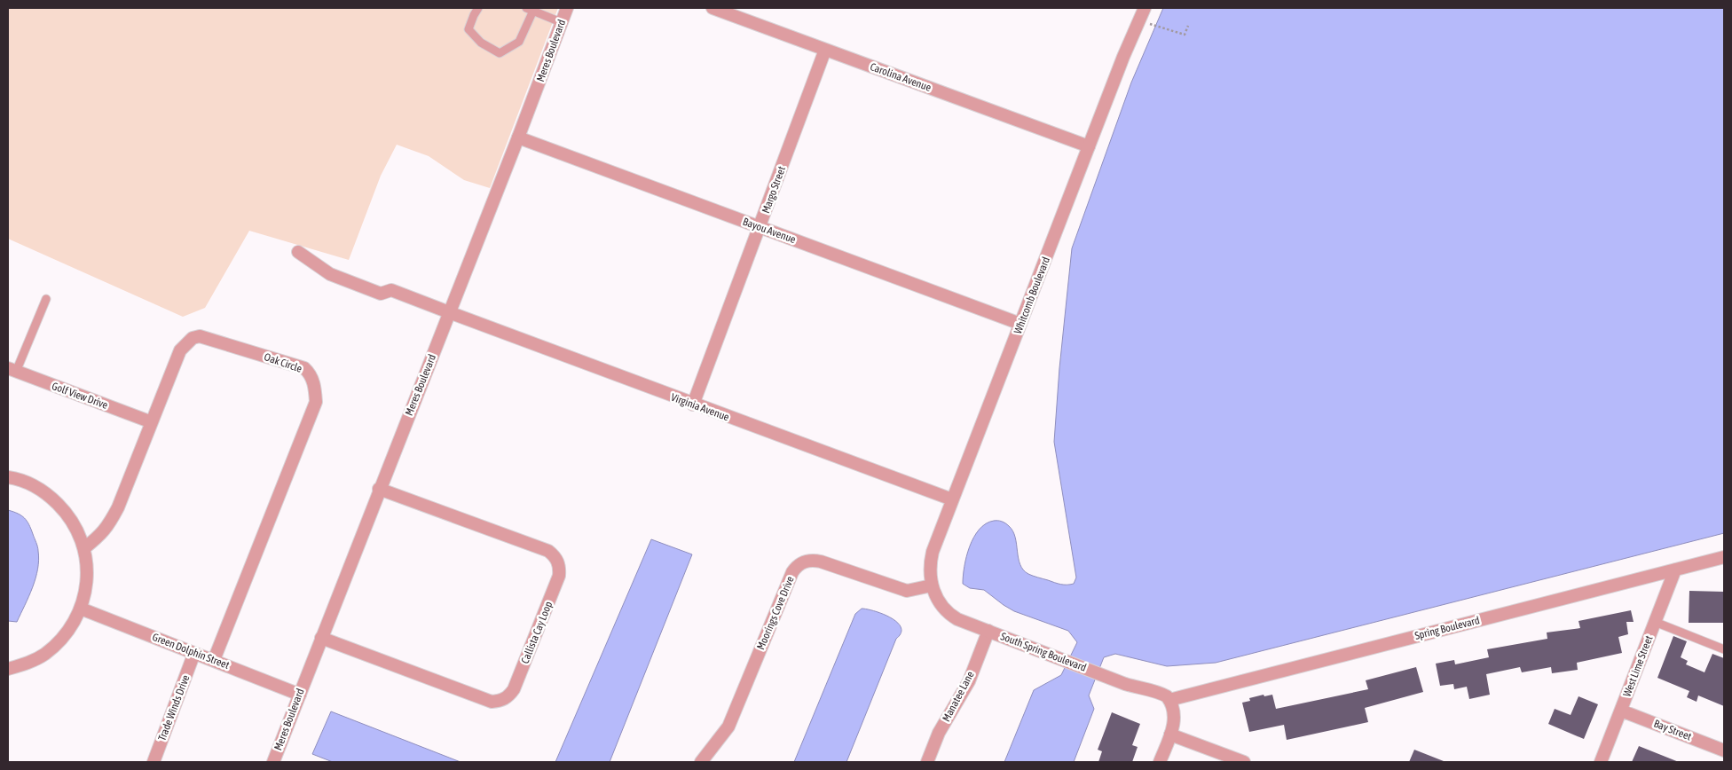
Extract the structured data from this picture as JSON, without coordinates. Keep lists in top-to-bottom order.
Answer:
{
  "streets": {
    "street": [
      "Meres Boulevard",
      "Carolina Avenue",
      "Margo Street",
      "Bayou Avenue",
      "Whitcomb Boulevard",
      "Oak Circle",
      "Golf View Drive",
      "Virginia Avenue",
      "Moorings Cove Drive",
      "Spring Boulevard",
      "Callista Cay Loop",
      "Green Dolphin Street",
      "South Spring Boulevard",
      "West Lime Street",
      "Manatee Lane",
      "Trade Winds Drive",
      "Bay Street"
    ]
  },
  "crossings": [
    ["Meres Boulevard", "Bayou Avenue"],
    ["Meres Boulevard", "Virginia Avenue"],
    ["Meres Boulevard", "Callista Cay Loop"],
    ["Meres Boulevard", "Green Dolphin Street"],
    ["Carolina Avenue", "Margo Street"],
    ["Carolina Avenue", "Whitcomb Boulevard"],
    ["Margo Street", "Bayou Avenue"],
    ["Margo Street", "Virginia Avenue"],
    ["Bayou Avenue", "Whitcomb Boulevard"],
    ["Whitcomb Boulevard", "Virginia Avenue"],
    ["Whitcomb Boulevard", "Moorings Cove Drive"],
    ["Whitcomb Boulevard", "South Spring Boulevard"],
    ["Oak Circle", "Golf View Drive"],
    ["Oak Circle", "Green Dolphin Street"],
    ["Moorings Cove Drive", "South Spring Boulevard"],
    ["Spring Boulevard", "South Spring Boulevard"],
    ["Spring Boulevard", "West Lime Street"],
    ["Green Dolphin Street", "Trade Winds Drive"],
    ["South Spring Boulevard", "Manatee Lane"],
    ["West Lime Street", "Bay Street"]
  ]
}
